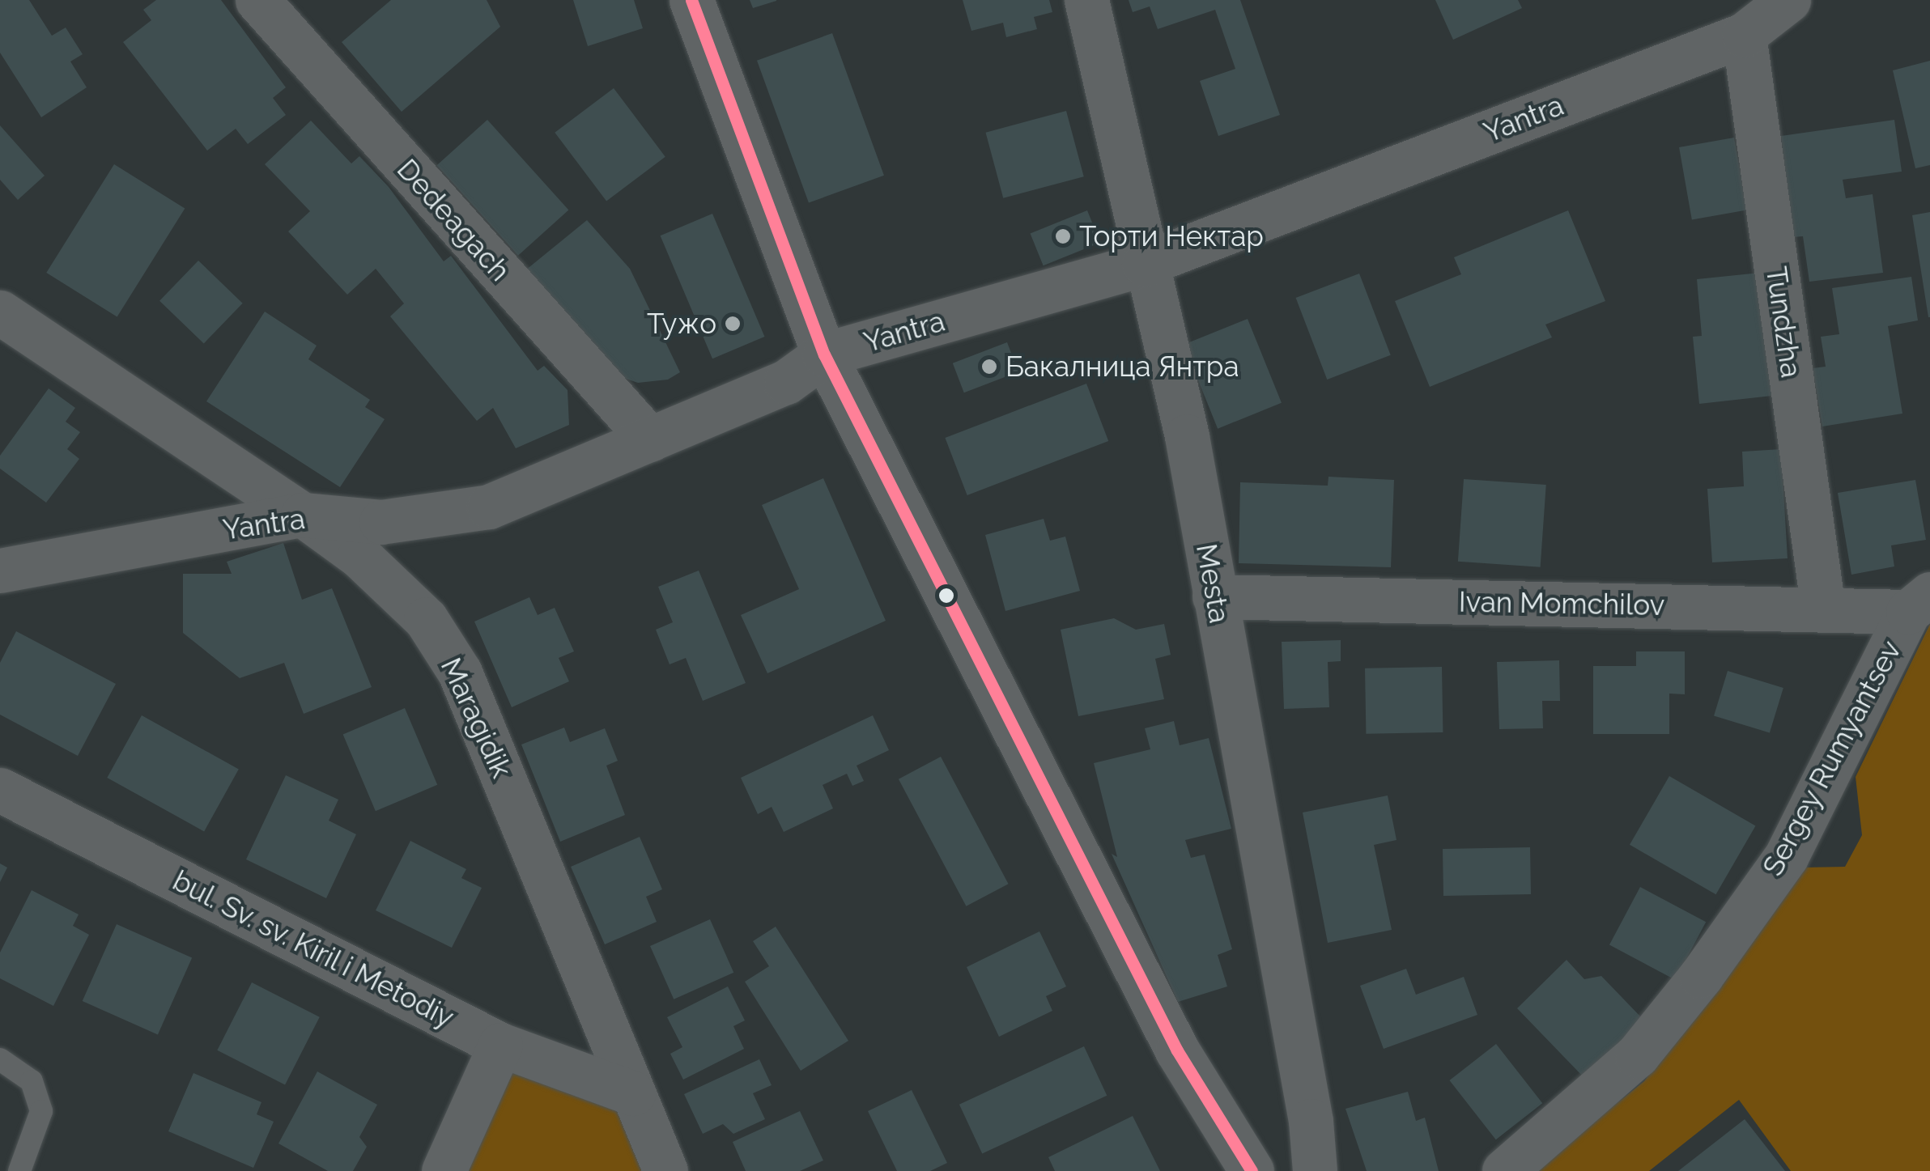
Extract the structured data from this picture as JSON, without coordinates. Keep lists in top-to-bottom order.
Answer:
{
  "streets": {
    "street": [
      "Yantra",
      "Dedeagach",
      "Tundzha",
      "Mesta",
      "Ivan Momchilov",
      "Maragidik",
      "Sergey Rumyantsev",
      "bul. Sv. sv. Kiril i Metodiy"
    ]
  },
  "crossings": [
    ["Yantra", "Dedeagach"],
    ["Yantra", "Tundzha"],
    ["Yantra", "Mesta"],
    ["Yantra", "Maragidik"],
    ["Tundzha", "Ivan Momchilov"],
    ["Mesta", "Ivan Momchilov"],
    ["Ivan Momchilov", "Sergey Rumyantsev"],
    ["Maragidik", "bul. Sv. sv. Kiril i Metodiy"]
  ],
  "places": ["Торти Нектар", "Тужо", "Бакалница Янтра"]
}
